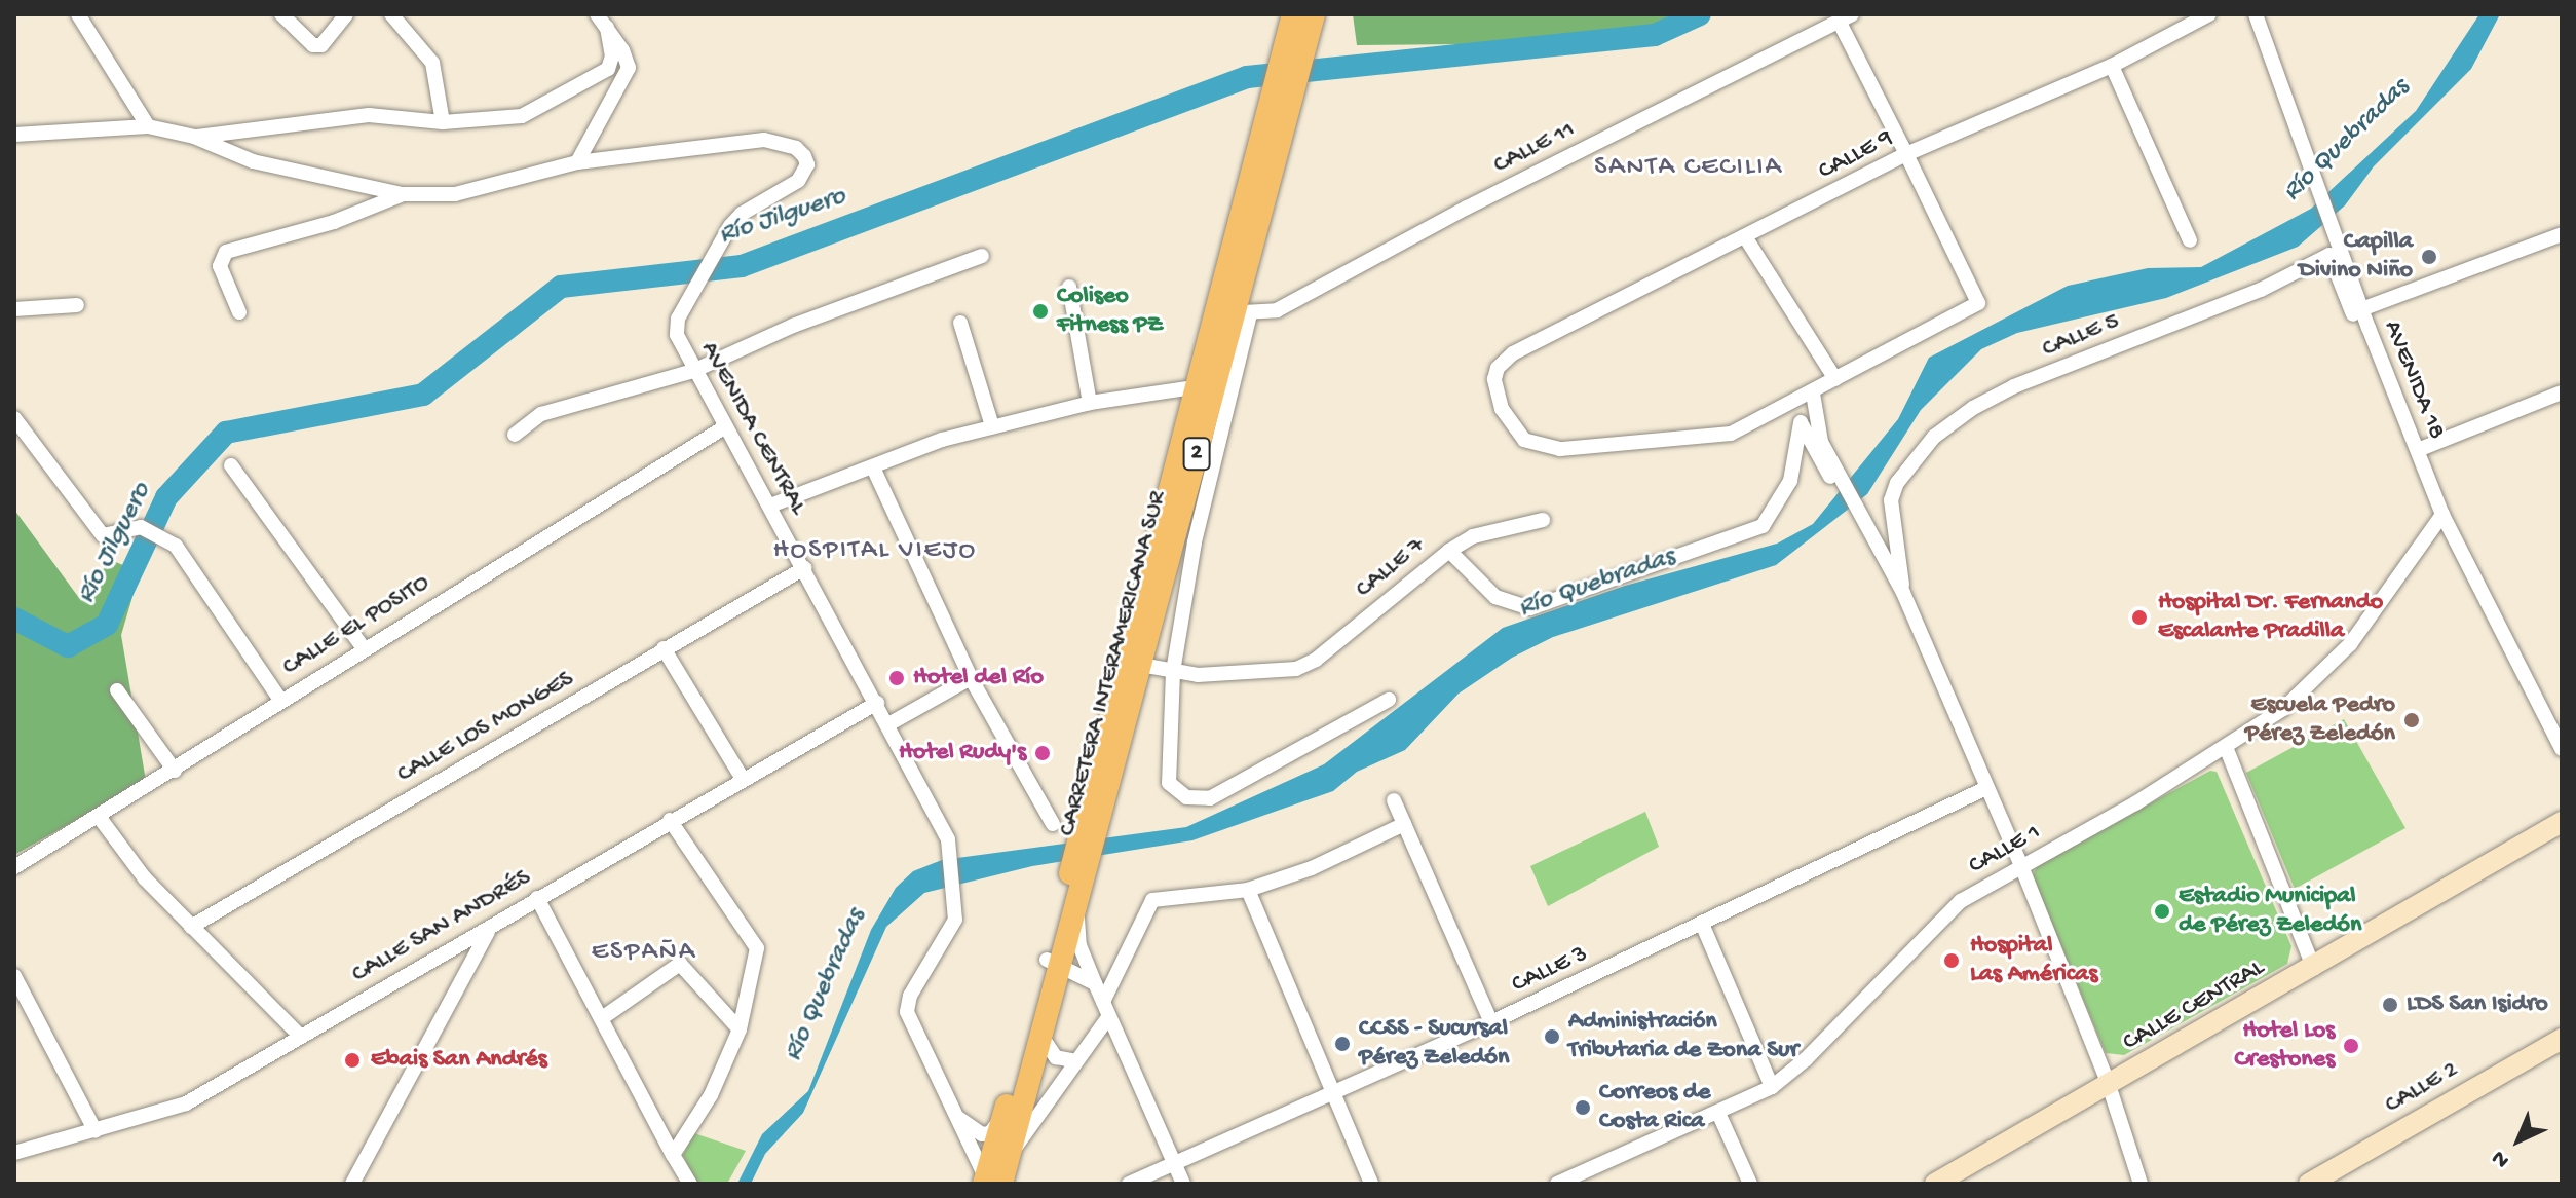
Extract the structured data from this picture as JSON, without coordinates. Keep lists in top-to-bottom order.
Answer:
{
  "streets": {
    "highway": ["2", "CARRETERA INTERAMERICANA SUR"],
    "main road": ["CALLE CENTRAL", "CALLE 2"],
    "street": [
      "CALLE 11",
      "CALLE 9",
      "CALLE 5",
      "AVENIDA 18",
      "AVENIDA CENTRAL",
      "CALLE 7",
      "CALLE EL POSITO",
      "CALLE LOS MONGES",
      "CALLE 1",
      "CALLE SAN ANDRÉS",
      "CALLE 3"
    ]
  },
  "crossings": [
    ["CALLE 11", "CARRETERA INTERAMERICANA SUR"],
    ["CALLE 5", "AVENIDA 18"],
    ["AVENIDA 18", "CALLE 1"],
    ["AVENIDA CENTRAL", "CALLE EL POSITO"],
    ["AVENIDA CENTRAL", "CARRETERA INTERAMERICANA SUR"],
    ["AVENIDA CENTRAL", "CALLE LOS MONGES"],
    ["AVENIDA CENTRAL", "CALLE SAN ANDRÉS"],
    ["CALLE 7", "CARRETERA INTERAMERICANA SUR"]
  ],
  "districts": ["SANTA CECILIA", "HOSPITAL VIEJO", "ESPAÑA"],
  "water": ["Río Quebradas", "Río Jilguero"],
  "places": [
    "Capilla Divino Niño",
    "Coliseo Fitness PZ",
    "Hospital Dr. Fernando Escalante Pradilla",
    "Hotel del Río",
    "Escuela Pedro Pérez Zeledón",
    "Hotel Rudy's",
    "Estadio Municipal de Pérez Zeledón",
    "Hospital Las Américas",
    "LDS San Isidro",
    "Administración Tributaria de Zona Sur",
    "CCSS - Sucursal Pérez Zeledón",
    "Hotel Los Crestones",
    "Ebais San Andrés",
    "Correos de Costa Rica"
  ],
  "north": "bottom left"
}
